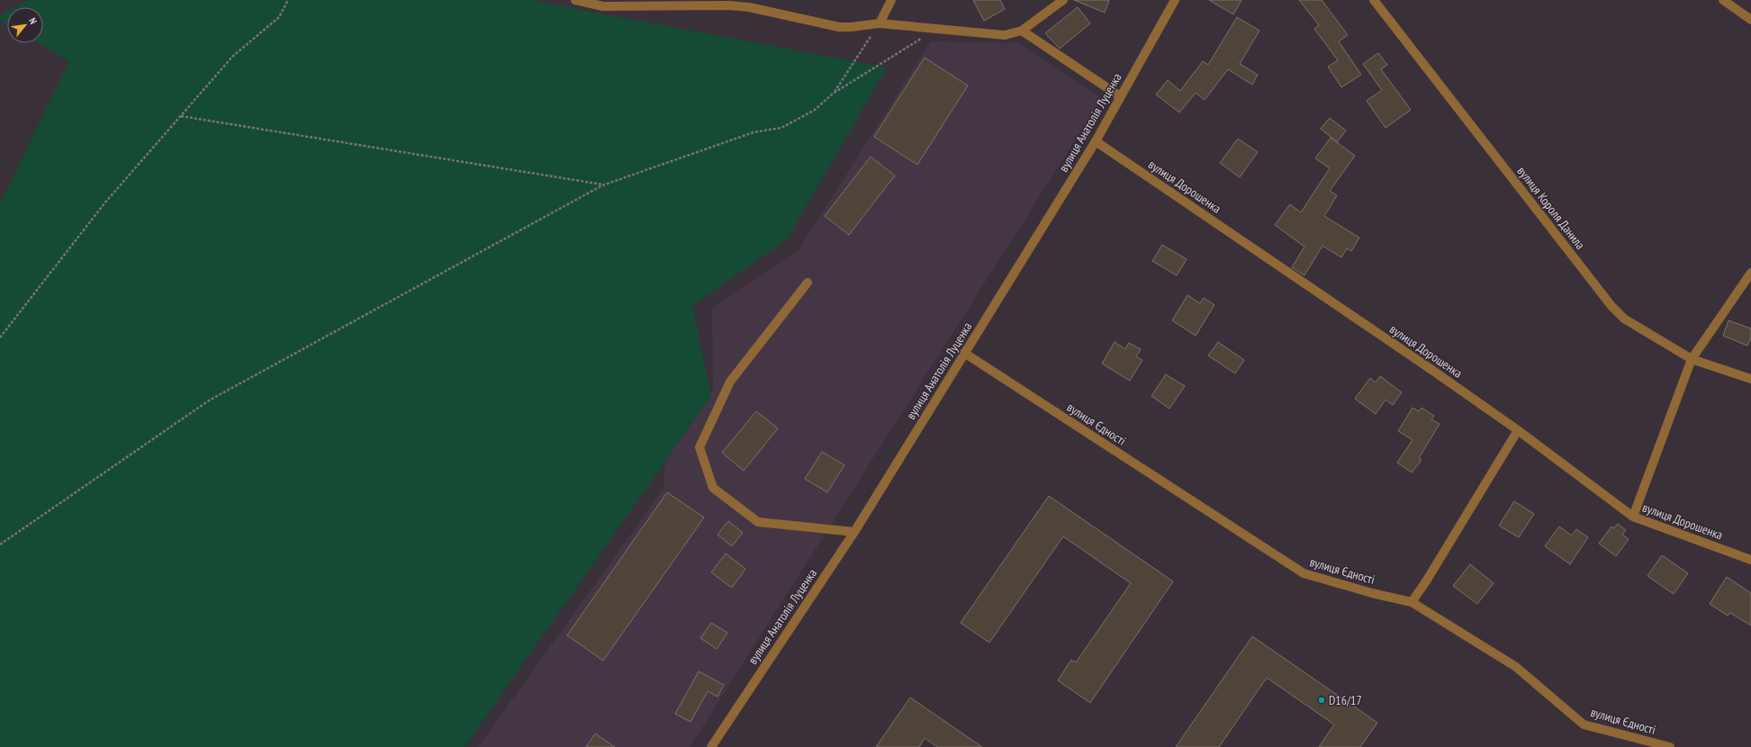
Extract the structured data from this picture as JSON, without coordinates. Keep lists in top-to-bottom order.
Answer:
{
  "streets": {
    "street": [
      "вулиця Анатолія Луценка",
      "вулиця Дорошенка",
      "вулиця Короля Данила",
      "вулиця Єдності"
    ]
  },
  "crossings": [
    ["вулиця Анатолія Луценка", "вулиця Дорошенка"],
    ["вулиця Анатолія Луценка", "вулиця Єдності"]
  ],
  "places": ["D16/17"],
  "north": "top right"
}
